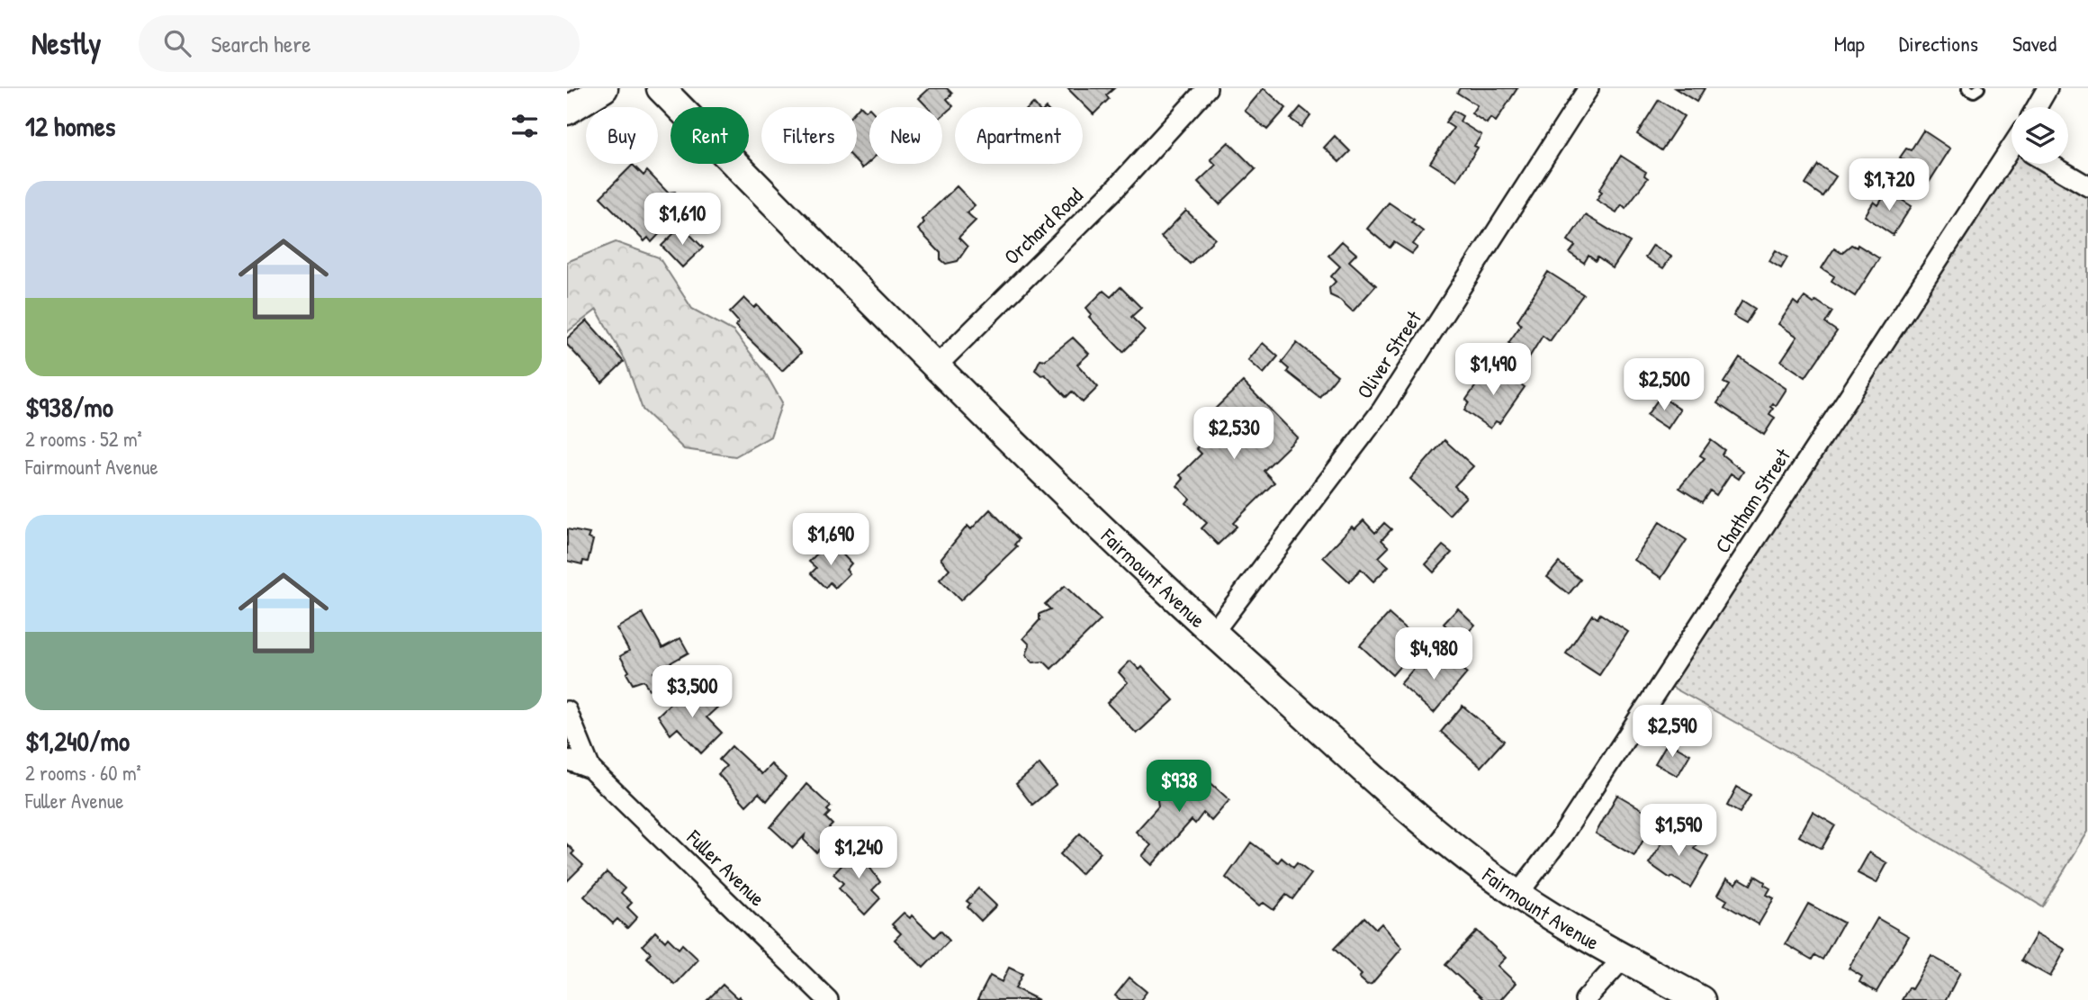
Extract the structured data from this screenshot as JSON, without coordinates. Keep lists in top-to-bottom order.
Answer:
{
  "streets": {
    "main road": ["Fairmount Avenue"],
    "street": [
      "Orchard Road",
      "Oliver Street",
      "Chatham Street",
      "Fuller Avenue"
    ]
  },
  "crossings": [
    ["Orchard Road", "Fairmount Avenue"],
    ["Oliver Street", "Fairmount Avenue"],
    ["Chatham Street", "Fairmount Avenue"]
  ],
  "page": {
    "header": "Nestly",
    "search": "Search here",
    "nav": ["Map", "Directions", "Saved"],
    "heading": "12 homes",
    "chip": [
      "Buy",
      "Rent",
      "Filters",
      "New",
      "Apartment"
    ],
    "price": [
      "$1,720",
      "$1,610",
      "$1,490",
      "$2,500",
      "$2,530",
      "$1,690",
      "$4,980",
      "$3,500",
      "$2,590",
      "$938",
      "$1,590",
      "$1,240"
    ],
    "list": [
      {
        "name": "$938/mo",
        "note": "2 rooms · 52 m² · Fairmount Avenue"
      },
      {
        "name": "$1,240/mo",
        "note": "2 rooms · 60 m² · Fuller Avenue"
      }
    ]
  }
}
